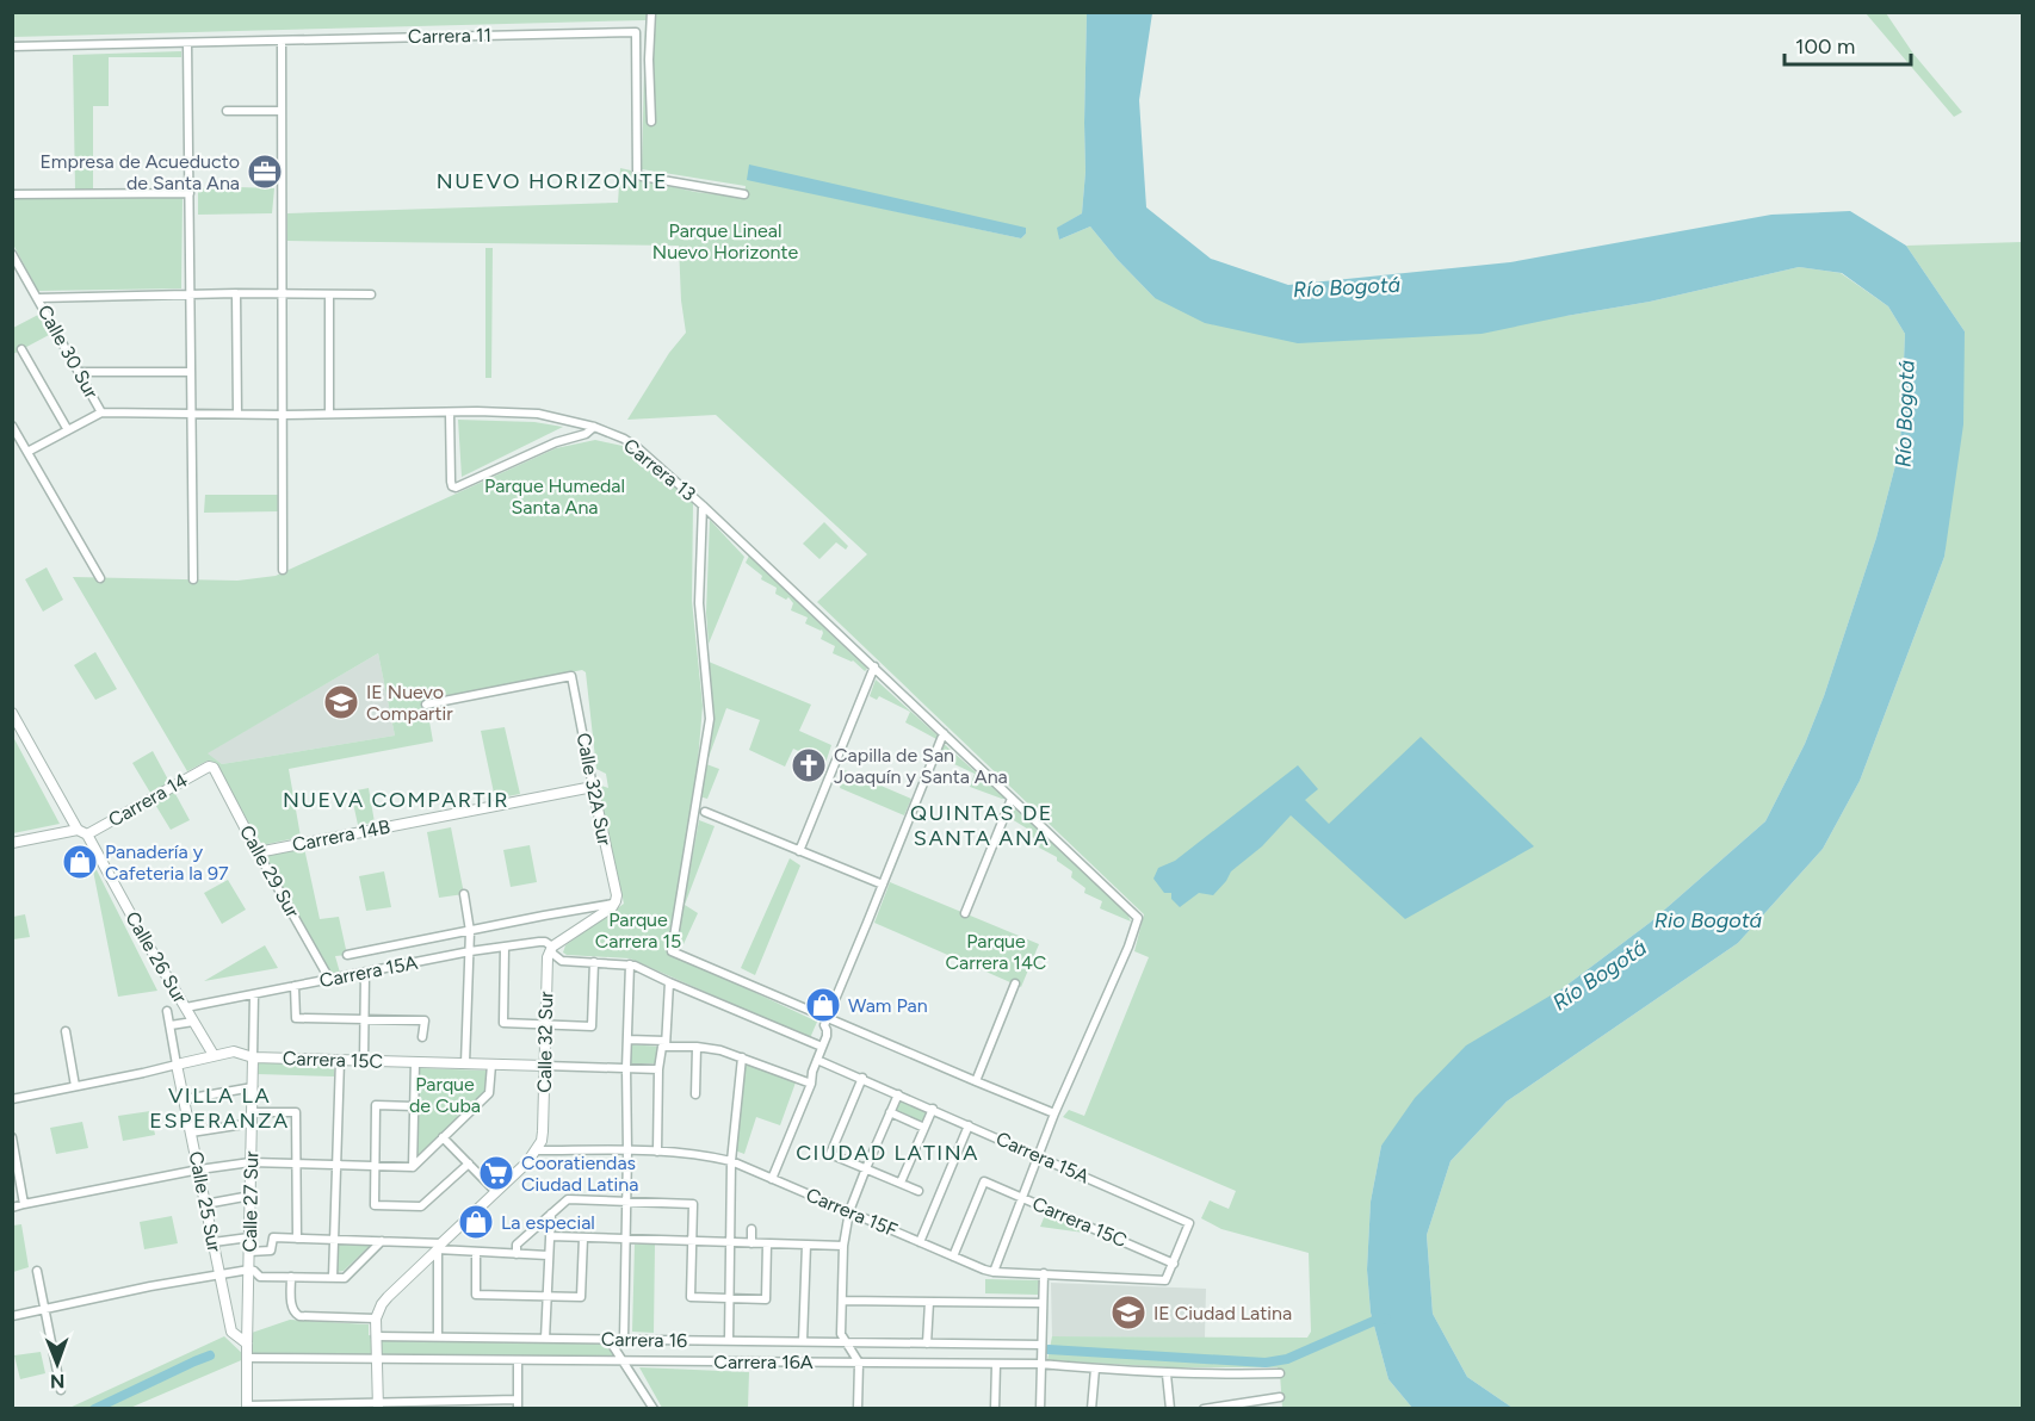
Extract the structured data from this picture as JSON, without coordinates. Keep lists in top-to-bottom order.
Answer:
{
  "streets": {
    "street": [
      "Carrera 11",
      "Calle 30 Sur",
      "Carrera 13",
      "Calle 32A Sur",
      "Carrera 14",
      "Carrera 14B",
      "Calle 29 Sur",
      "Calle 26 Sur",
      "Carrera 15A",
      "Calle 32 Sur",
      "Carrera 15C",
      "Calle 25 Sur",
      "Calle 27 Sur",
      "Carrera 15F",
      "Carrera 16",
      "Carrera 16A"
    ]
  },
  "crossings": [
    ["Calle 30 Sur", "Carrera 13"],
    ["Calle 32A Sur", "Carrera 14B"],
    ["Carrera 14", "Calle 29 Sur"],
    ["Carrera 14", "Calle 26 Sur"],
    ["Carrera 14B", "Calle 29 Sur"],
    ["Calle 29 Sur", "Carrera 15A"],
    ["Calle 26 Sur", "Carrera 15A"],
    ["Calle 26 Sur", "Carrera 15C"],
    ["Carrera 15A", "Calle 32 Sur"],
    ["Carrera 15A", "Carrera 15C"],
    ["Carrera 15A", "Calle 27 Sur"],
    ["Carrera 15A", "Carrera 15F"],
    ["Calle 32 Sur", "Carrera 15C"],
    ["Calle 32 Sur", "Carrera 15F"],
    ["Carrera 15C", "Calle 25 Sur"],
    ["Carrera 15C", "Calle 27 Sur"],
    ["Carrera 15C", "Carrera 15F"],
    ["Calle 25 Sur", "Calle 27 Sur"],
    ["Calle 27 Sur", "Carrera 16A"]
  ],
  "districts": [
    "NUEVO HORIZONTE",
    "NUEVA COMPARTIR",
    "QUINTAS DE SANTA ANA",
    "VILLA LA ESPERANZA",
    "CIUDAD LATINA"
  ],
  "water": ["Río Bogotá", "Rio Bogotá"],
  "parks": [
    "Parque Lineal Nuevo Horizonte",
    "Parque Humedal Santa Ana",
    "Parque Carrera 15",
    "Parque Carrera 14C",
    "Parque de Cuba"
  ],
  "places": {
    "office": ["Empresa de Acueducto de Santa Ana"],
    "school or university": ["IE Nuevo Compartir", "IE Ciudad Latina"],
    "church": ["Capilla de San Joaquín y Santa Ana"],
    "shop": ["Panadería y Cafeteria la 97", "Wam Pan", "La especial"],
    "supermarket": ["Cooratiendas Ciudad Latina"]
  },
  "scale_bar": "100 m",
  "north": "bottom"
}
